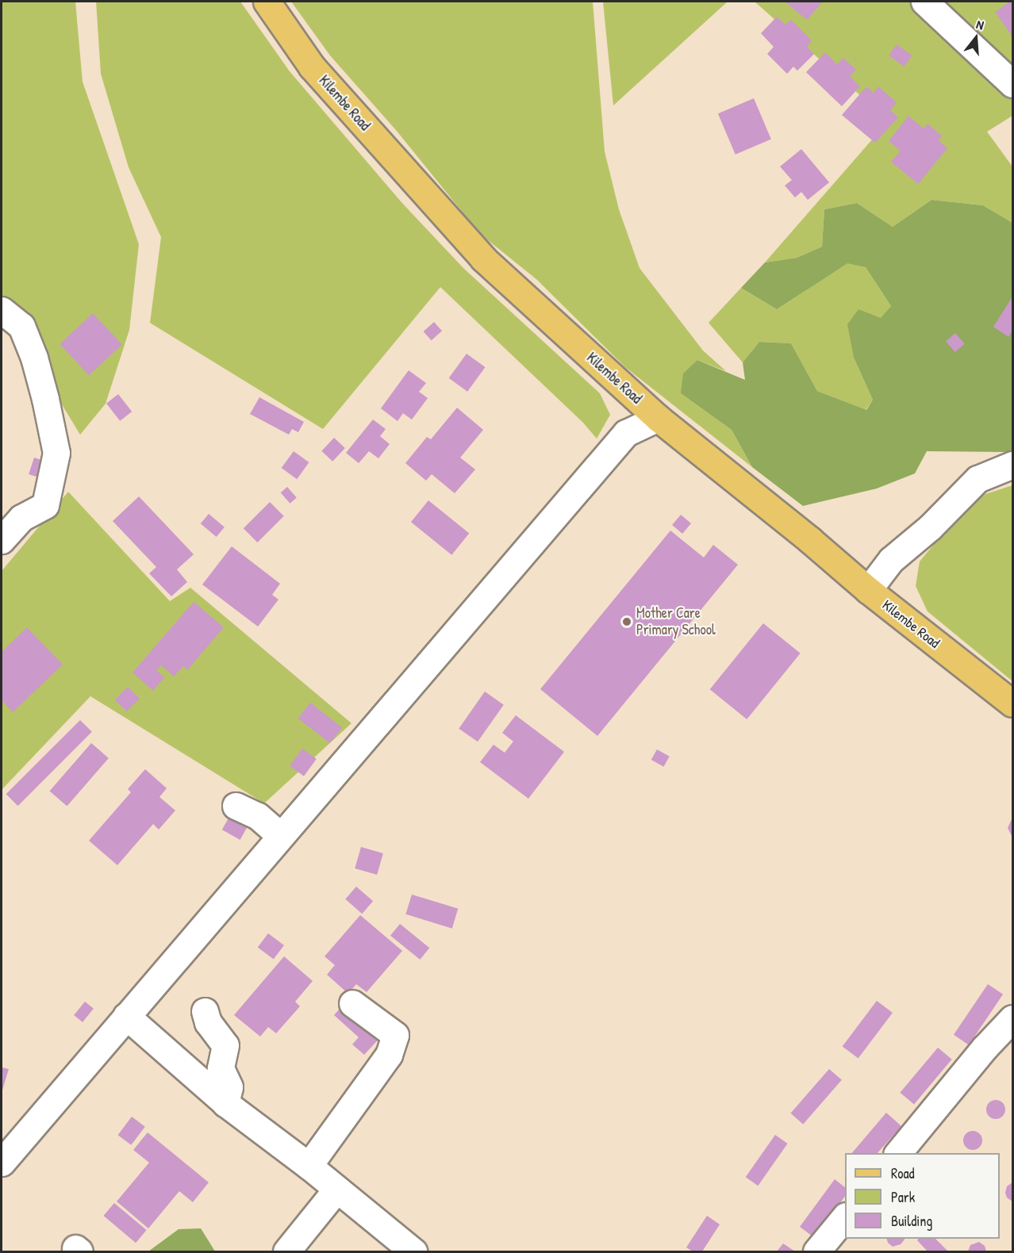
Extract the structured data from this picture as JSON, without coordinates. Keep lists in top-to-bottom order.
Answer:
{
  "streets": {
    "main road": ["Kilembe Road"]
  },
  "places": ["Mother Care Primary School"],
  "legend": ["Road", "Park", "Building"],
  "north": "top"
}
